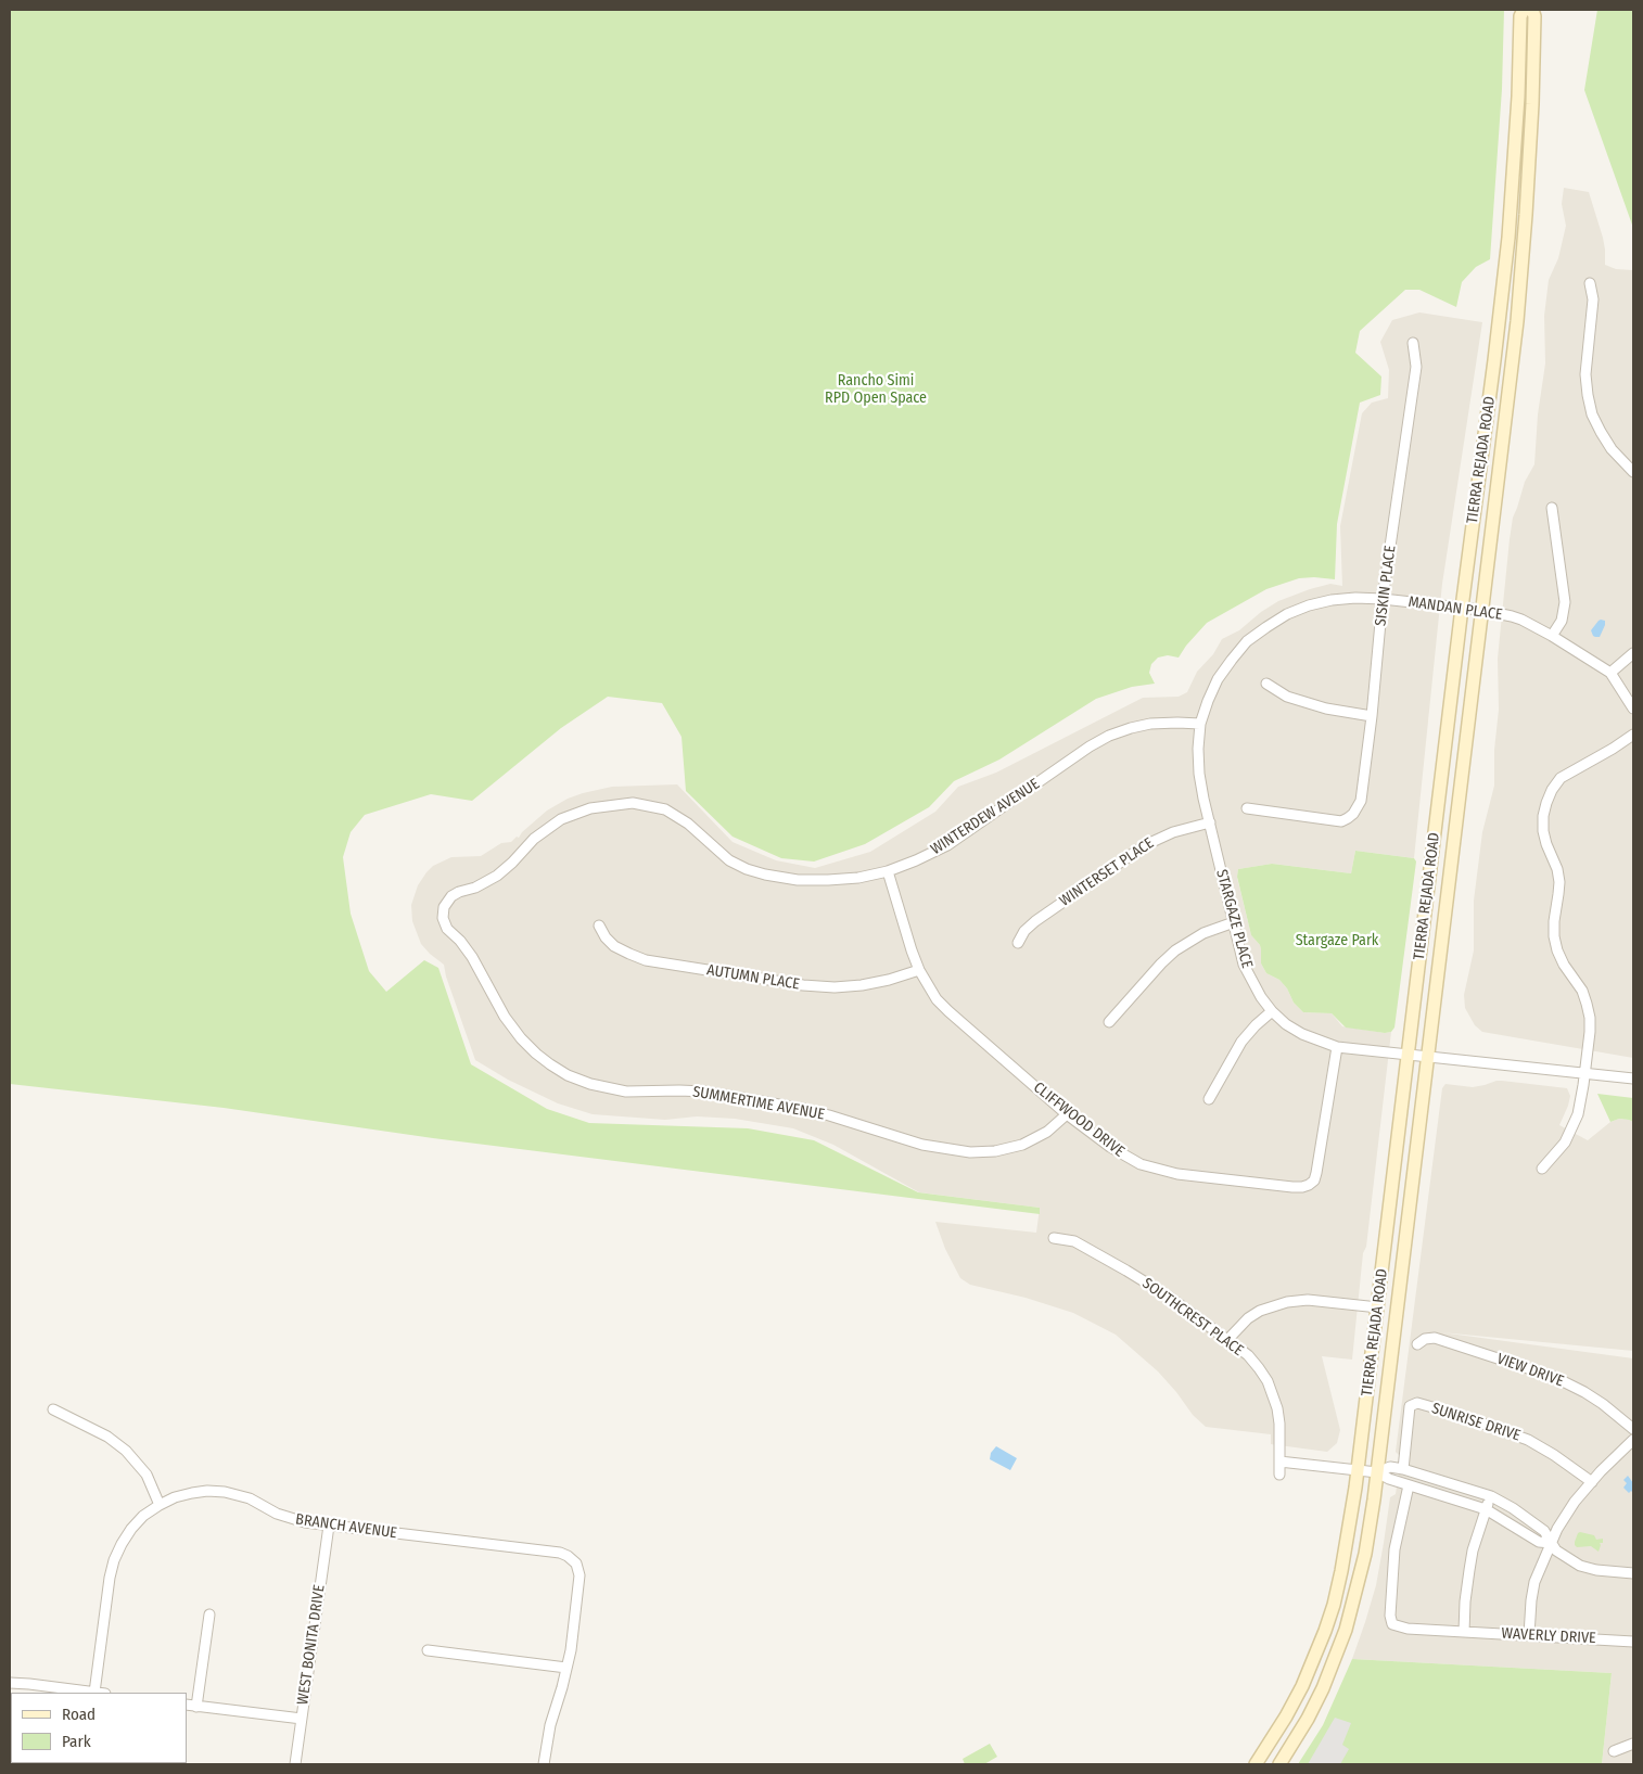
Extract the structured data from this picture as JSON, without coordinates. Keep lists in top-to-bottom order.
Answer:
{
  "streets": {
    "main road": ["TIERRA REJADA ROAD"],
    "street": [
      "SISKIN PLACE",
      "MANDAN PLACE",
      "WINTERDEW AVENUE",
      "WINTERSET PLACE",
      "STARGAZE PLACE",
      "AUTUMN PLACE",
      "SUMMERTIME AVENUE",
      "CLIFFWOOD DRIVE",
      "SOUTHCREST PLACE",
      "VIEW DRIVE",
      "SUNRISE DRIVE",
      "BRANCH AVENUE",
      "WAVERLY DRIVE",
      "WEST BONITA DRIVE"
    ]
  },
  "crossings": [
    ["TIERRA REJADA ROAD", "MANDAN PLACE"],
    ["TIERRA REJADA ROAD", "STARGAZE PLACE"],
    ["SISKIN PLACE", "MANDAN PLACE"],
    ["SISKIN PLACE", "STARGAZE PLACE"],
    ["MANDAN PLACE", "STARGAZE PLACE"],
    ["WINTERDEW AVENUE", "STARGAZE PLACE"],
    ["WINTERDEW AVENUE", "SUMMERTIME AVENUE"],
    ["WINTERDEW AVENUE", "CLIFFWOOD DRIVE"],
    ["WINTERSET PLACE", "STARGAZE PLACE"],
    ["STARGAZE PLACE", "CLIFFWOOD DRIVE"],
    ["AUTUMN PLACE", "CLIFFWOOD DRIVE"],
    ["SUMMERTIME AVENUE", "CLIFFWOOD DRIVE"],
    ["BRANCH AVENUE", "WEST BONITA DRIVE"]
  ],
  "parks": ["Rancho Simi RPD Open Space", "Stargaze Park"],
  "legend": ["Road", "Park"]
}
